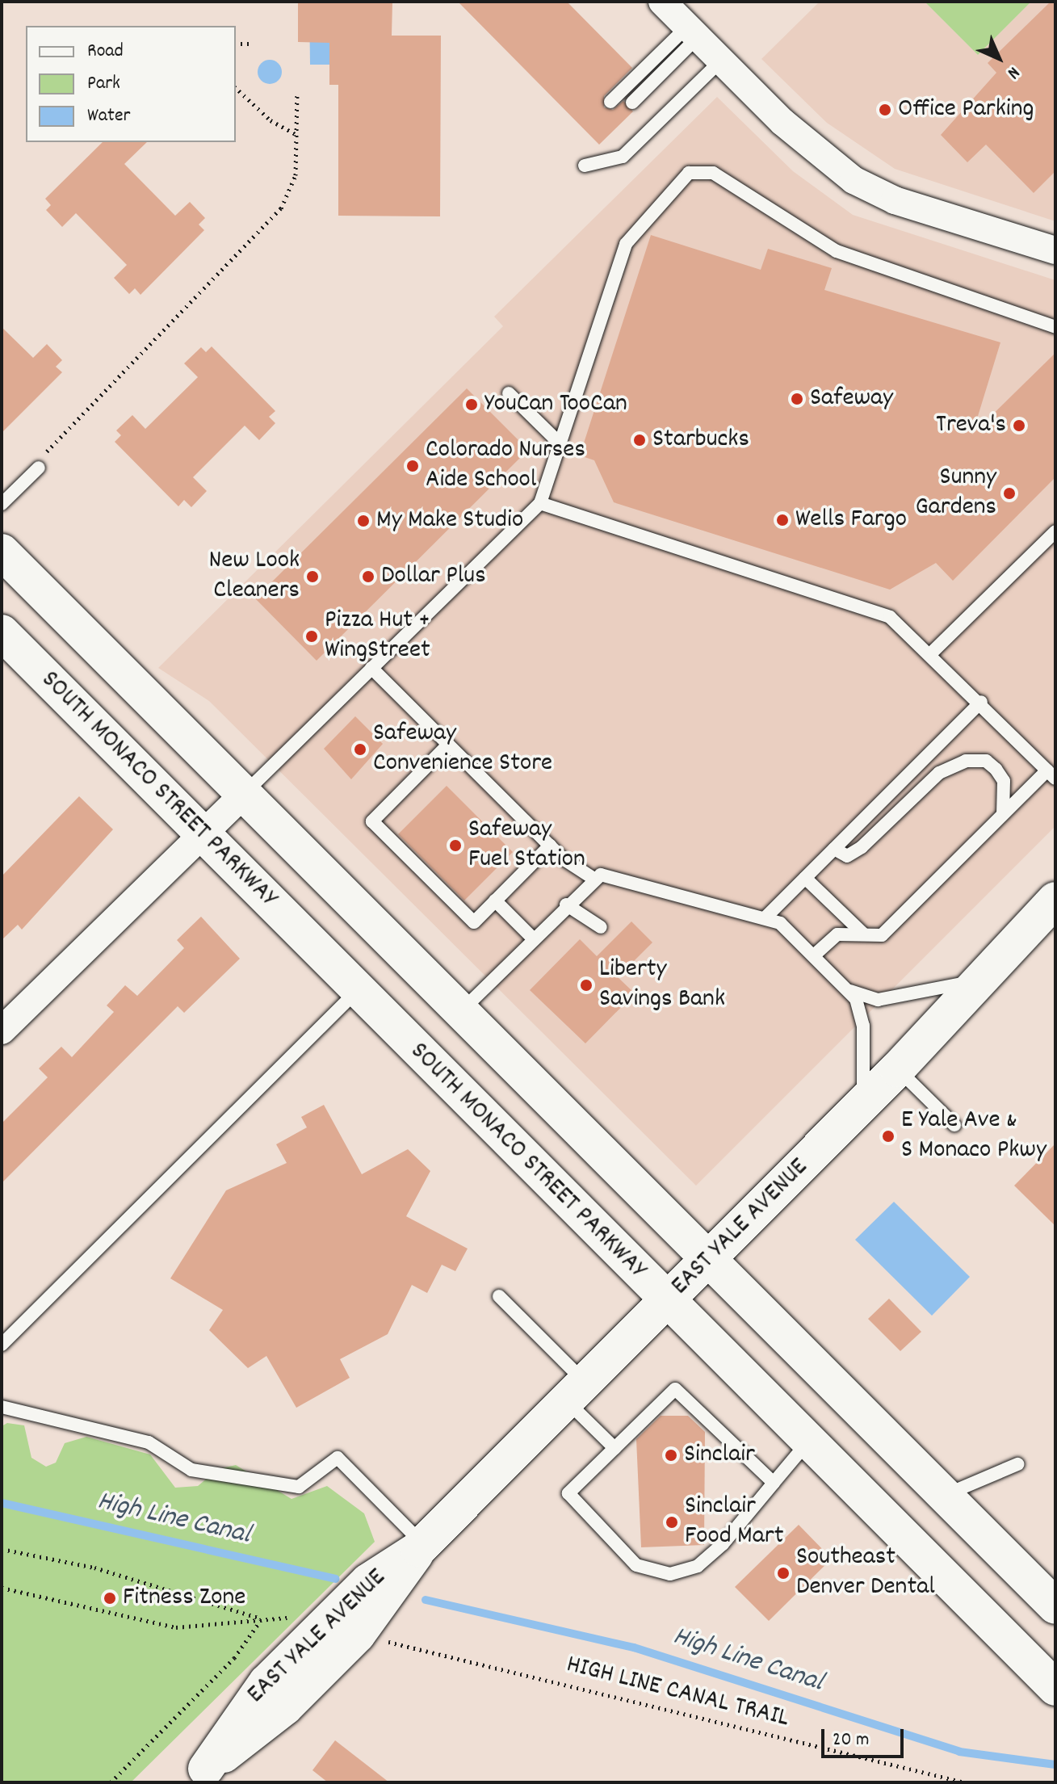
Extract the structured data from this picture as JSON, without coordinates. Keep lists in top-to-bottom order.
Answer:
{
  "streets": {
    "main road": ["SOUTH MONACO STREET PARKWAY", "EAST YALE AVENUE"],
    "path": ["HIGH LINE CANAL TRAIL"]
  },
  "crossings": [
    ["SOUTH MONACO STREET PARKWAY", "EAST YALE AVENUE"]
  ],
  "water": ["High Line Canal"],
  "places": [
    "Office Parking",
    "Safeway",
    "YouCan TooCan",
    "Treva's",
    "Starbucks",
    "Colorado Nurses Aide School",
    "Sunny Gardens",
    "Wells Fargo",
    "My Make Studio",
    "New Look Cleaners",
    "Dollar Plus",
    "Pizza Hut + WingStreet",
    "Safeway Convenience Store",
    "Safeway Fuel Station",
    "Liberty Savings Bank",
    "E Yale Ave & S Monaco Pkwy",
    "Sinclair",
    "Sinclair Food Mart",
    "Southeast Denver Dental",
    "Fitness Zone"
  ],
  "legend": ["Road", "Park", "Water"],
  "scale_bar": "20 m",
  "north": "bottom right"
}
